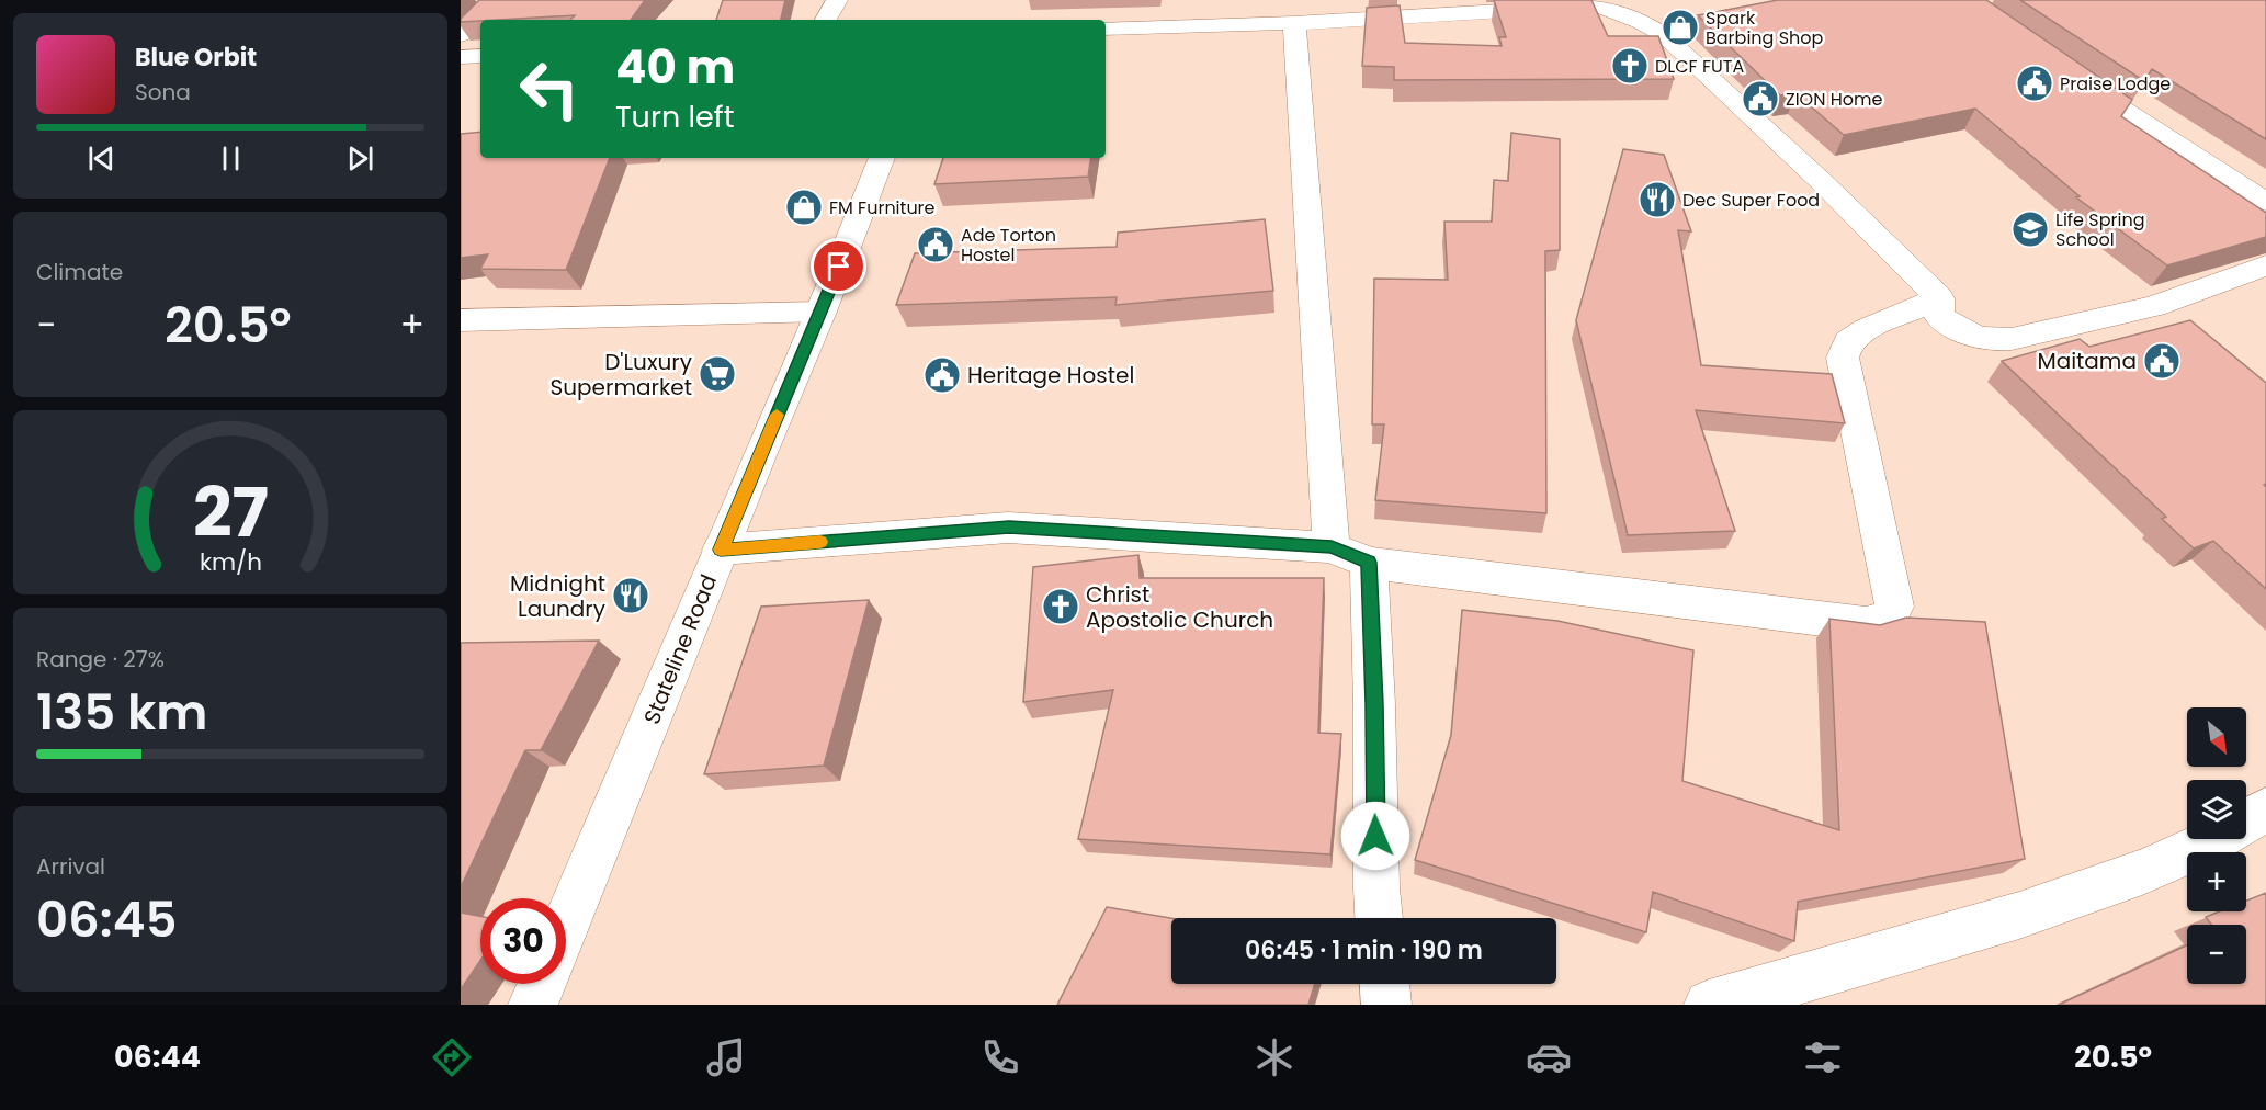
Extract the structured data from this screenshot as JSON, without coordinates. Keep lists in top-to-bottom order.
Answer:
{
  "streets": {
    "street": ["Stateline Road"]
  },
  "places": {
    "shop": ["Spark Barbing Shop", "FM Furniture"],
    "church": ["DLCF FUTA", "Christ Apostolic Church"],
    "public building": [
      "Praise Lodge",
      "ZION Home",
      "Ade Torton Hostel",
      "Maitama",
      "Heritage Hostel"
    ],
    "restaurant": ["Dec Super Food", "Midnight Laundry"],
    "school or university": ["Life Spring School"],
    "supermarket": ["D'Luxury Supermarket"]
  },
  "north": "bottom right",
  "page": {
    "turn": ["40 m", "Turn left"],
    "song": ["Blue Orbit", "Sona"],
    "tile": [
      "Climate",
      ["Range · 27%", "135 km"],
      ["Arrival", "06:45"]
    ],
    "heat": ["−", "20.5°", "+"],
    "map_buttons": ["+", "−"],
    "limit": "30",
    "trip": "06:45 · 1 min · 190 m",
    "tabs": ["06:44", "20.5°"],
    "gauge": ["27", "km/h"]
  }
}
